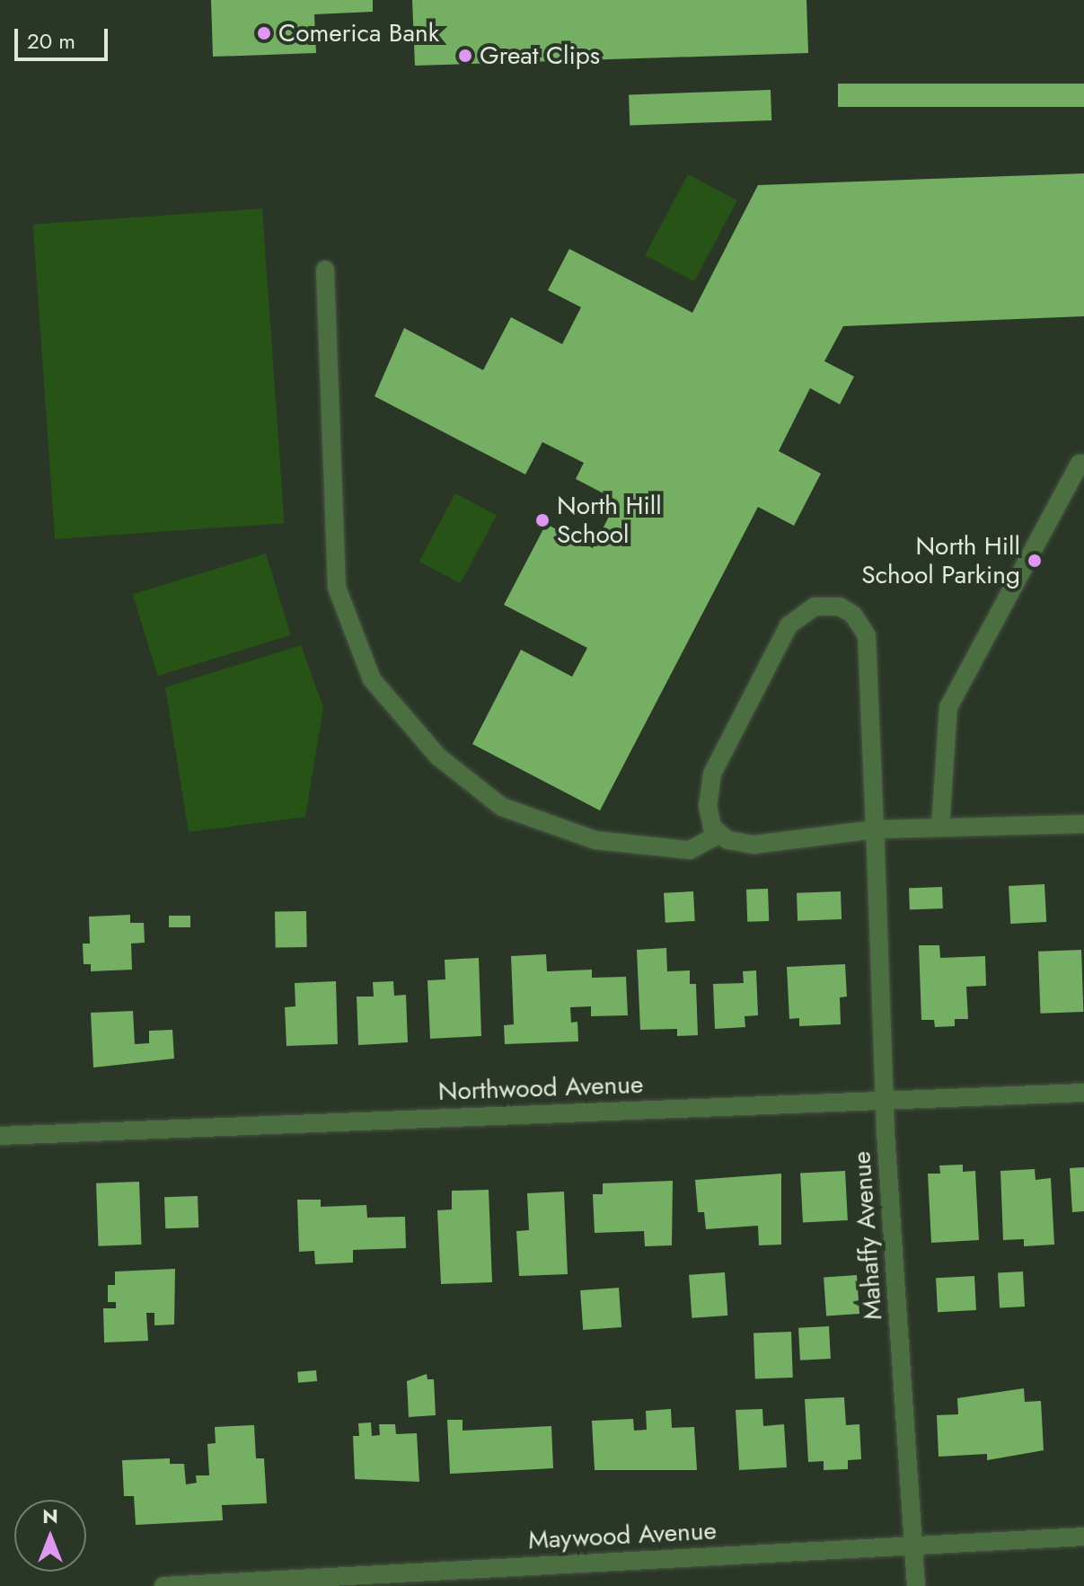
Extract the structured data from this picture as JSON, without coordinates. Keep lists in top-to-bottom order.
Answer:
{
  "streets": {
    "street": ["Northwood Avenue", "Mahaffy Avenue", "Maywood Avenue"]
  },
  "crossings": [
    ["Northwood Avenue", "Mahaffy Avenue"],
    ["Mahaffy Avenue", "Maywood Avenue"]
  ],
  "places": [
    "Comerica Bank",
    "Great Clips",
    "North Hill School",
    "North Hill School Parking"
  ],
  "scale_bar": "20 m",
  "north": "top"
}
